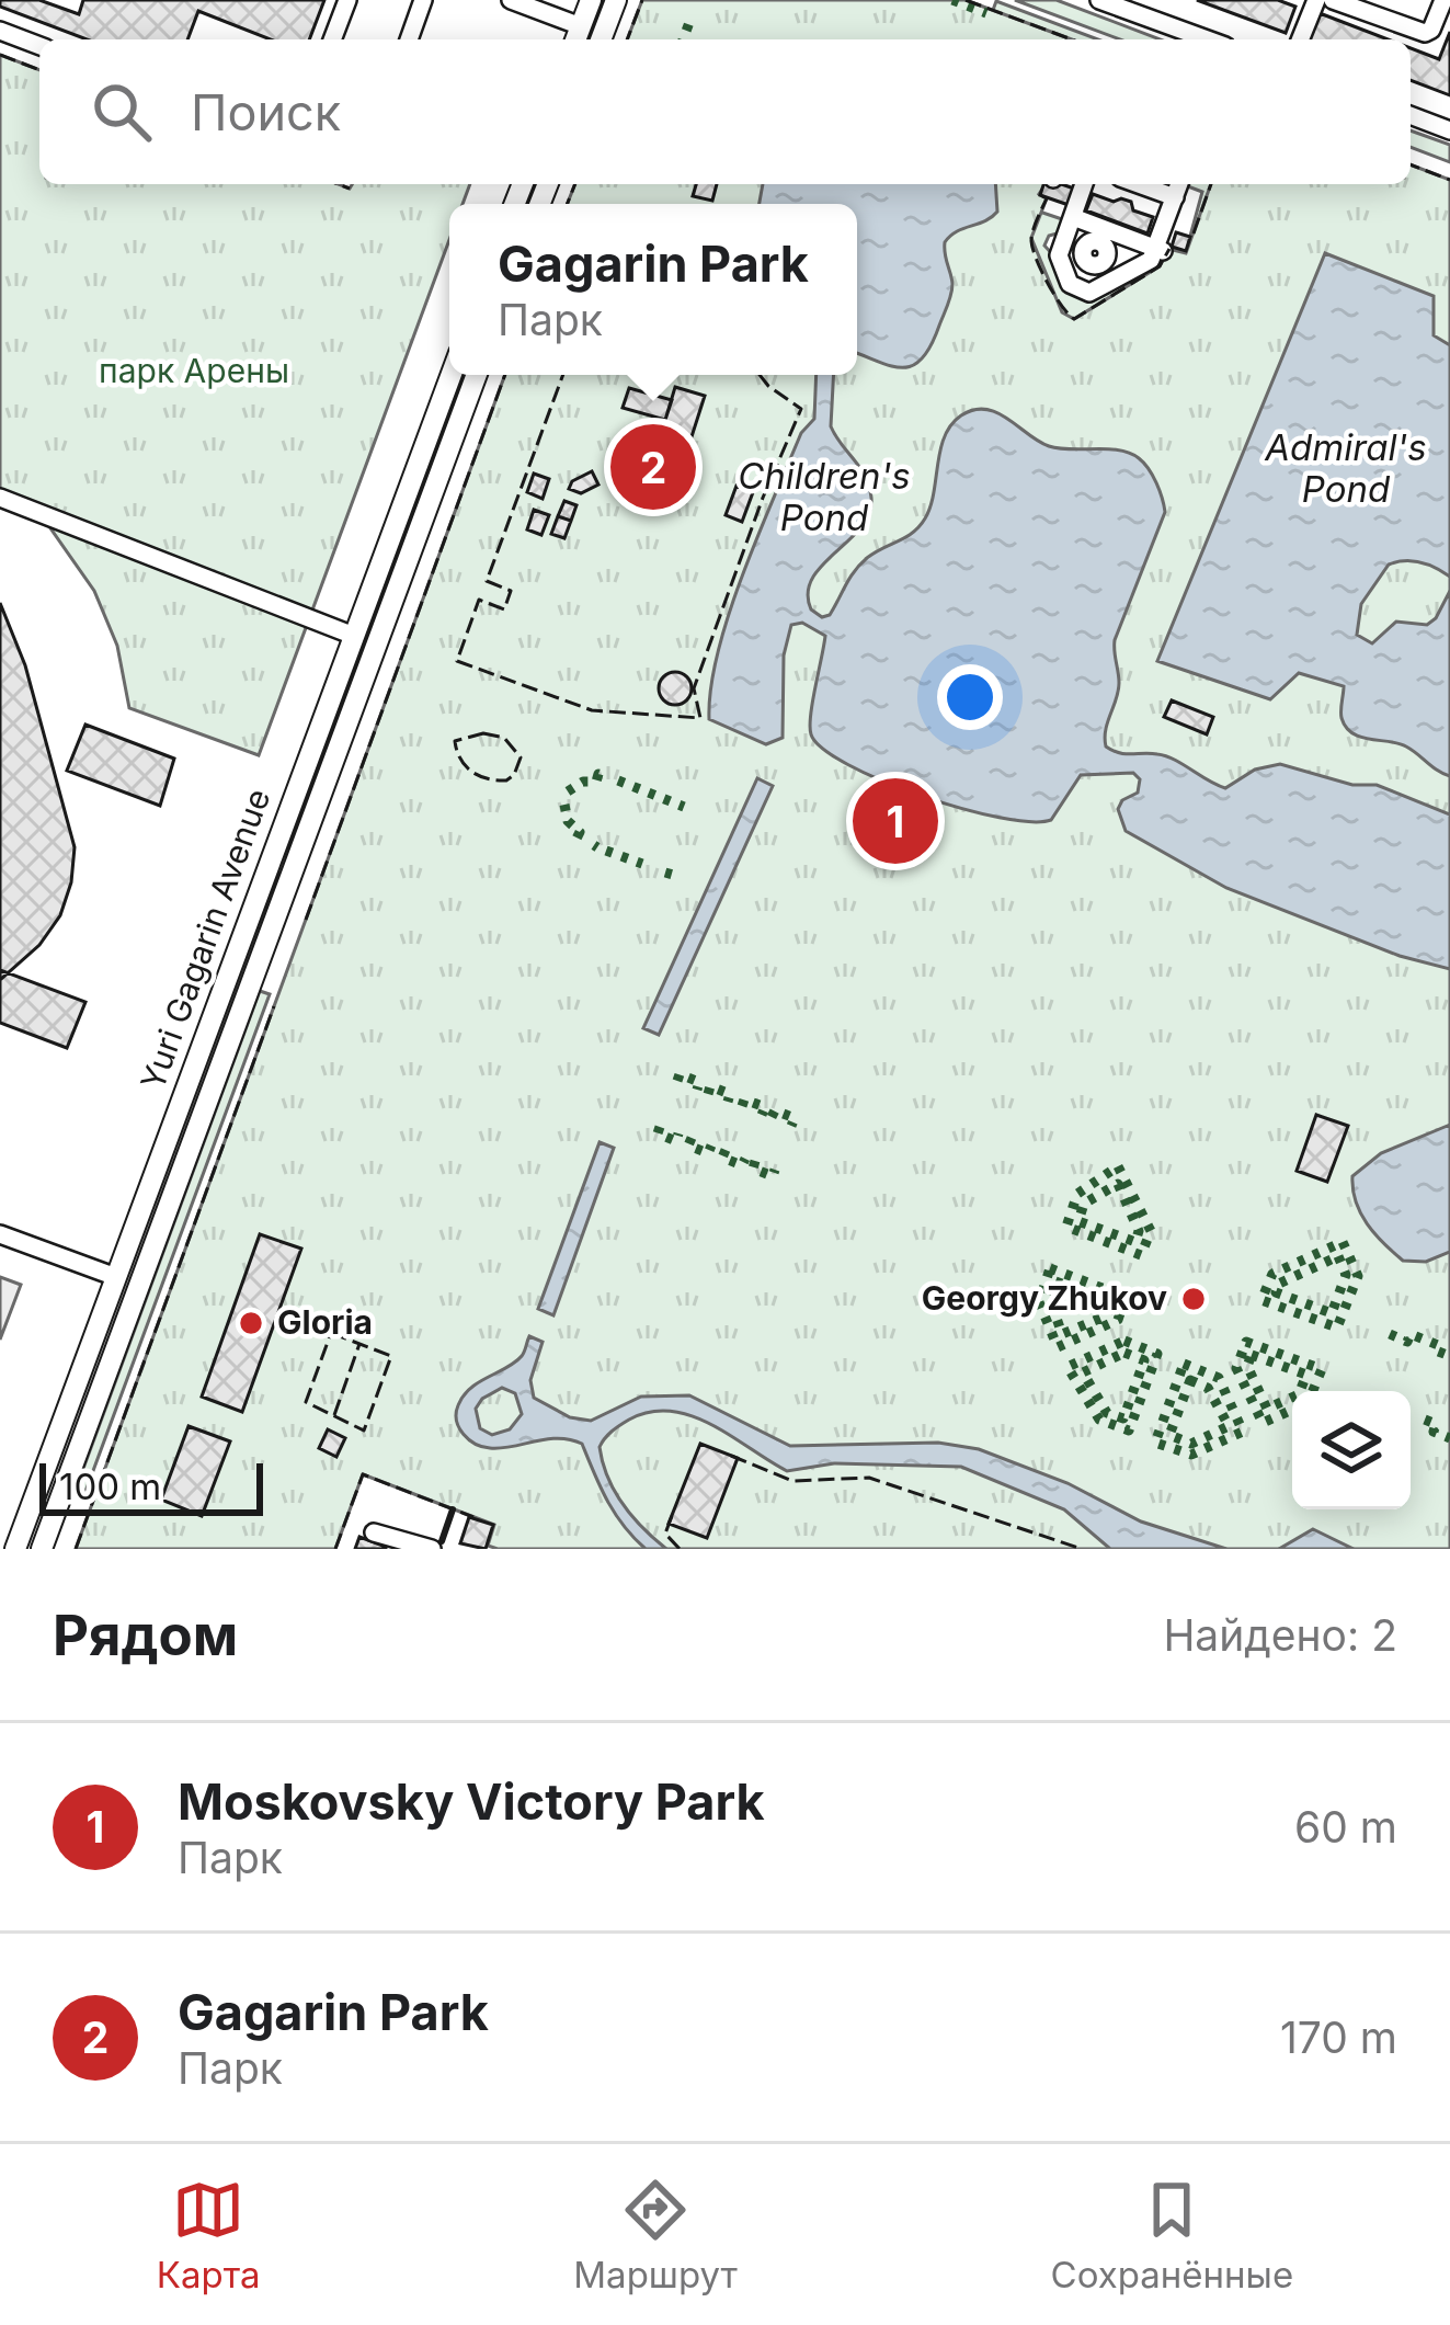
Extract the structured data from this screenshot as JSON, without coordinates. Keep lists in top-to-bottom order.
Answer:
{
  "streets": {
    "main road": ["Yuri Gagarin Avenue"]
  },
  "water": ["Admiral's Pond", "Children's Pond"],
  "parks": ["парк Арены"],
  "places": ["Georgy Zhukov", "Gloria"],
  "scale_bar": "100 m",
  "page": {
    "search": "Поиск",
    "popup": ["Gagarin Park", "Парк"],
    "pins": ["2", "1"],
    "scale": "100 m",
    "heading": ["Рядом", "Найдено: 2"],
    "list": [
      {
        "mark": "1",
        "name": "Moskovsky Victory Park",
        "note": "Парк",
        "value": "60 m"
      },
      {
        "mark": "2",
        "name": "Gagarin Park",
        "note": "Парк",
        "value": "170 m"
      }
    ],
    "nav": ["Карта", "Маршрут", "Сохранённые"]
  }
}
